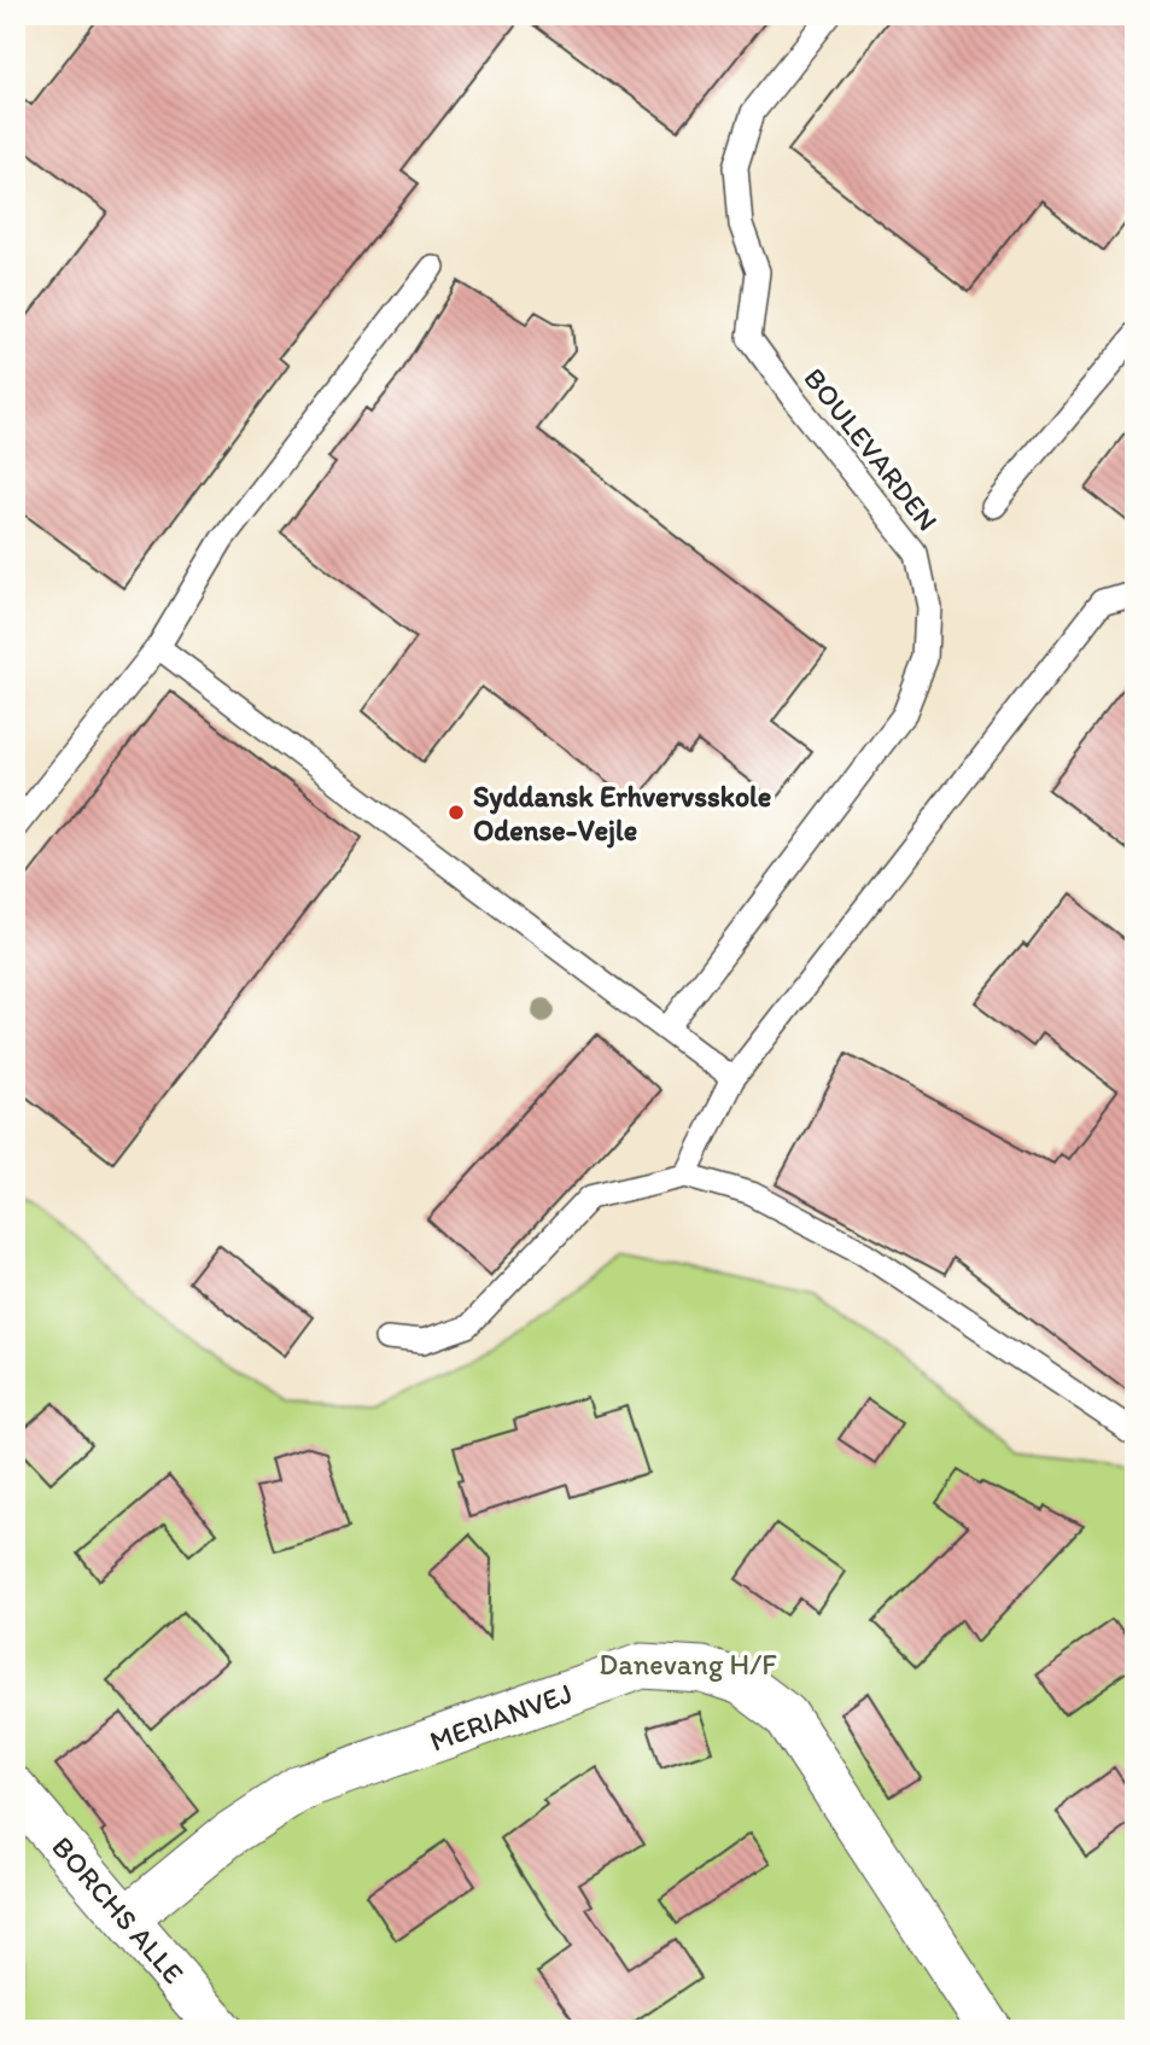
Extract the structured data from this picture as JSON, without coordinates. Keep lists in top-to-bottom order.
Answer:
{
  "streets": {
    "street": ["MERIANVEJ", "BORCHS ALLE"],
    "lane": ["BOULEVARDEN"]
  },
  "crossings": [
    ["MERIANVEJ", "BORCHS ALLE"]
  ],
  "parks": ["Danevang H/F"],
  "places": ["Syddansk Erhvervsskole Odense-Vejle"]
}
